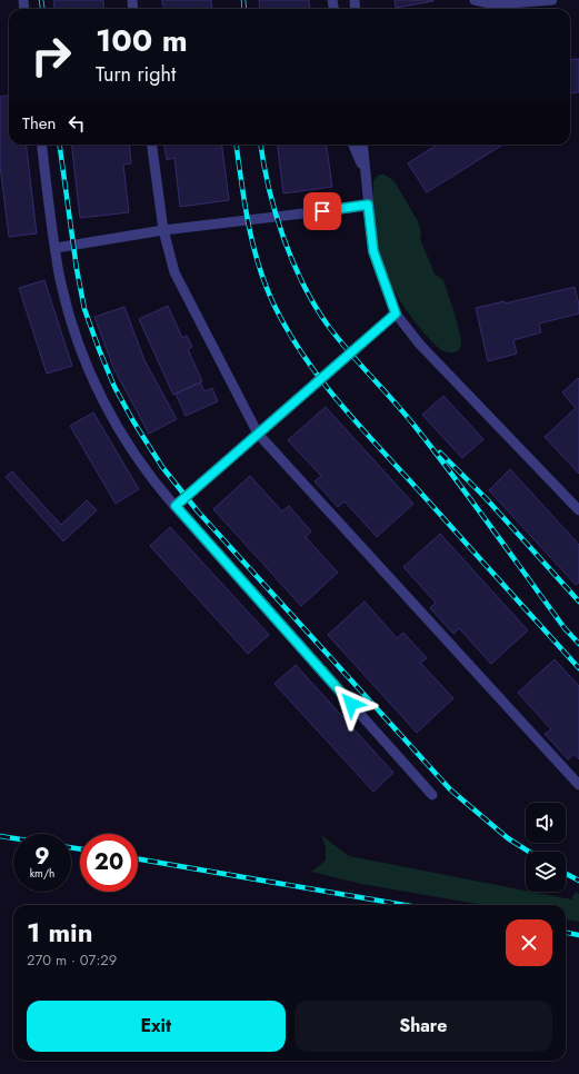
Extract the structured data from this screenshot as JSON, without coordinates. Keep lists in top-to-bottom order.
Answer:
{
  "page": {
    "turn": ["100 m", "Turn right"],
    "then": "Then",
    "speed": "9 km/h",
    "limit": "20",
    "heading": ["1 min", "270 m · 07:29"],
    "buttons": ["Exit", "Share"]
  }
}
